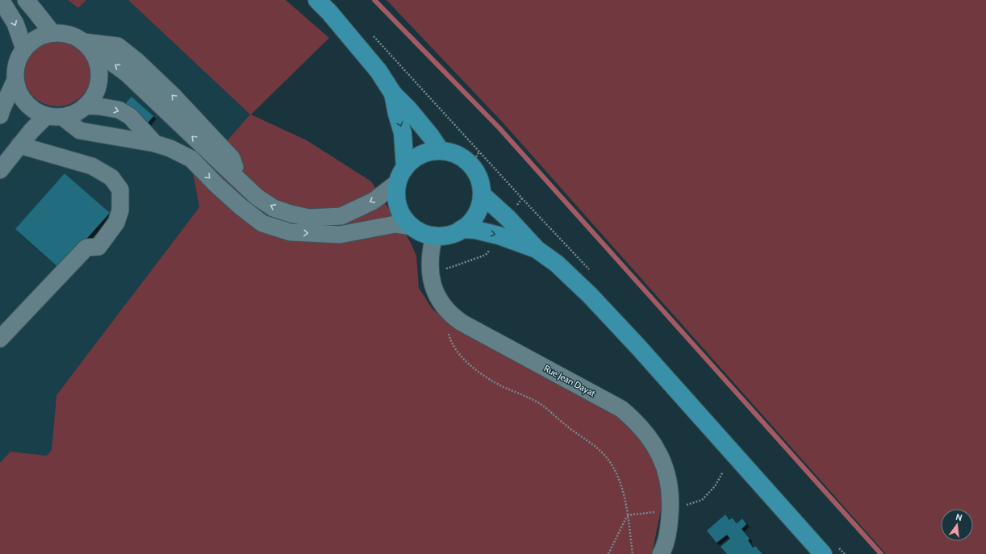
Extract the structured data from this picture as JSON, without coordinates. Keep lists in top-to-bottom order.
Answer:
{
  "streets": {
    "street": ["Rue Jean Dayat"]
  },
  "north": "top"
}
